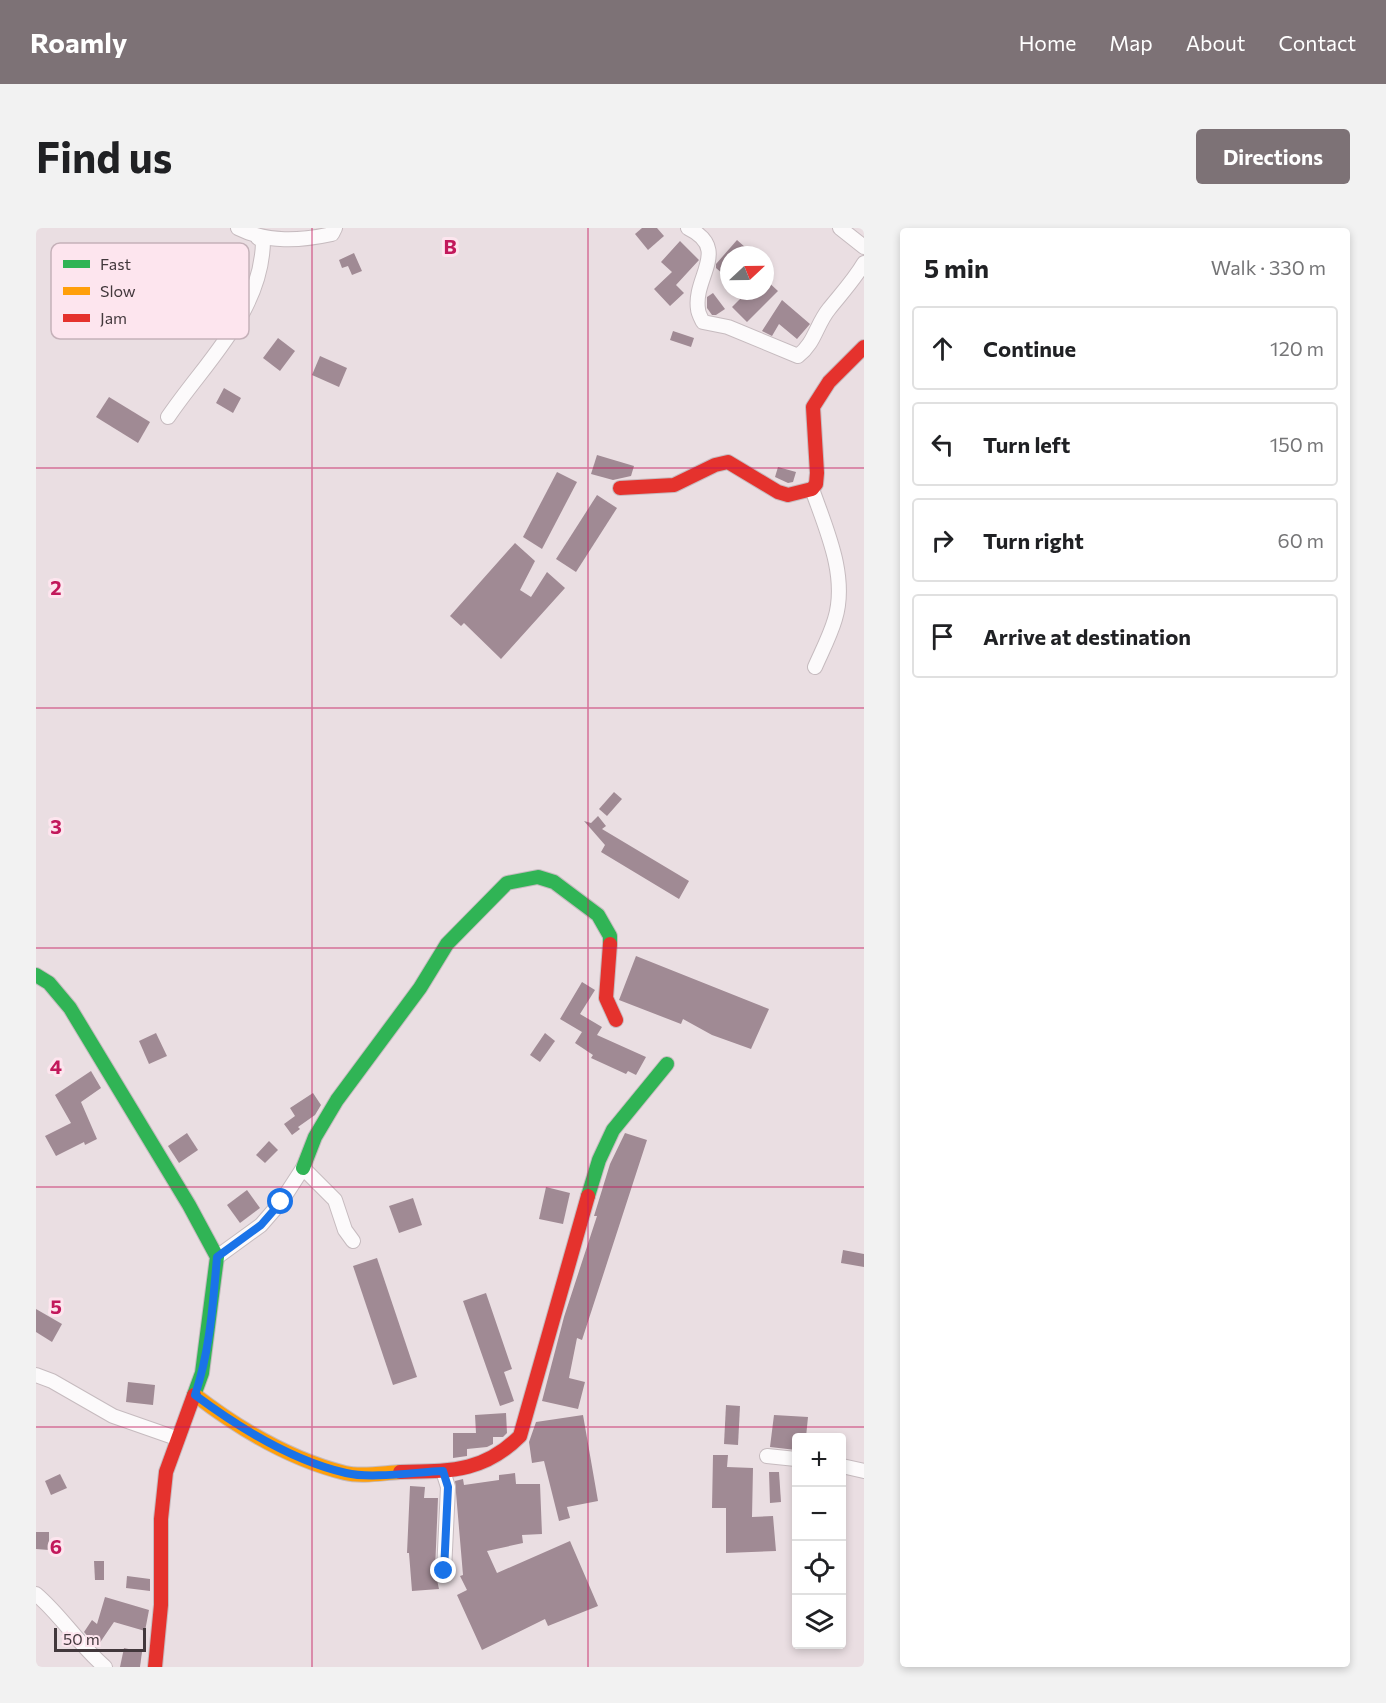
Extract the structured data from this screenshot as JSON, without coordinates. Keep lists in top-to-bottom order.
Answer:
{
  "legend": ["Fast", "Slow", "Jam"],
  "scale_bar": "50 m",
  "north": "right",
  "page": {
    "header": "Roamly",
    "nav": [
      "Home",
      "Map",
      "About",
      "Contact"
    ],
    "buttons": "Directions",
    "title": "Find us",
    "heading": ["5 min", "Walk · 330 m"],
    "list": [
      ["Continue", "120 m"],
      ["Turn left", "150 m"],
      ["Turn right", "60 m"],
      "Arrive at destination"
    ],
    "map_buttons": ["+", "−"],
    "scale": "50 m"
  },
  "grid": {
    "columns": ["B"],
    "rows": [
      "2",
      "3",
      "4",
      "5",
      "6"
    ]
  }
}
